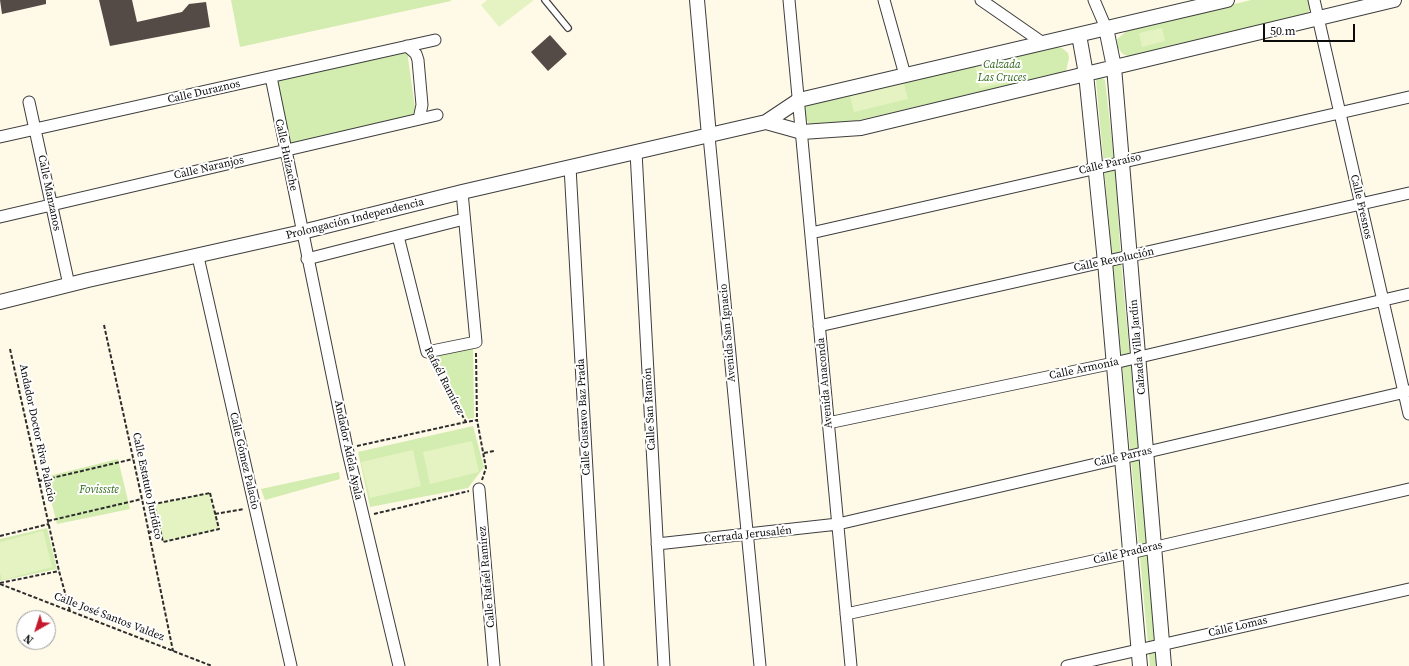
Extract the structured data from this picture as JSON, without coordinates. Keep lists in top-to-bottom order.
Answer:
{
  "streets": {
    "street": [
      "Calle Duraznos",
      "Calle Huizache",
      "Calle Paraíso",
      "Calle Naranjos",
      "Calle Manzanos",
      "Calle Fresnos",
      "Prolongación Independencia",
      "Calle Revolución",
      "Avenida San Ignacio",
      "Calzada Villa Jardín",
      "Calle Armonía",
      "Rafaél Ramírez",
      "Avenida Anaconda",
      "Calle San Ramón",
      "Calle Gustavo Baz Prada",
      "Andador Adela Ayala",
      "Calle Parras",
      "Calle Gómez Palacio",
      "Cerrada Jerusalén",
      "Calle Praderas",
      "Calle Rafaél Ramírez",
      "Calle Lomas"
    ],
    "path": ["Andador Doctor Riva Palacio", "Calle Estatuto Jurídico", "Calle José Santos Valdez"]
  },
  "crossings": [
    ["Calle Duraznos", "Calle Huizache"],
    ["Calle Duraznos", "Calle Manzanos"],
    ["Calle Huizache", "Calle Naranjos"],
    ["Calle Huizache", "Prolongación Independencia"],
    ["Calle Huizache", "Andador Adela Ayala"],
    ["Calle Paraíso", "Calle Fresnos"],
    ["Calle Paraíso", "Calzada Villa Jardín"],
    ["Calle Paraíso", "Avenida Anaconda"],
    ["Calle Naranjos", "Calle Manzanos"],
    ["Calle Manzanos", "Prolongación Independencia"],
    ["Calle Fresnos", "Calle Revolución"],
    ["Calle Fresnos", "Calle Armonía"],
    ["Calle Fresnos", "Calle Parras"],
    ["Prolongación Independencia", "Avenida San Ignacio"],
    ["Prolongación Independencia", "Calle San Ramón"],
    ["Prolongación Independencia", "Calle Gustavo Baz Prada"],
    ["Prolongación Independencia", "Andador Adela Ayala"],
    ["Prolongación Independencia", "Calle Gómez Palacio"],
    ["Calle Revolución", "Calzada Villa Jardín"],
    ["Calle Revolución", "Avenida Anaconda"],
    ["Avenida San Ignacio", "Cerrada Jerusalén"],
    ["Calzada Villa Jardín", "Calle Armonía"],
    ["Calzada Villa Jardín", "Calle Parras"],
    ["Calzada Villa Jardín", "Calle Praderas"],
    ["Calzada Villa Jardín", "Calle Lomas"],
    ["Calle Armonía", "Avenida Anaconda"],
    ["Rafaél Ramírez", "Calle Rafaél Ramírez"],
    ["Avenida Anaconda", "Calle Parras"],
    ["Avenida Anaconda", "Cerrada Jerusalén"],
    ["Avenida Anaconda", "Calle Praderas"],
    ["Calle San Ramón", "Cerrada Jerusalén"],
    ["Andador Doctor Riva Palacio", "Calle José Santos Valdez"],
    ["Calle Parras", "Cerrada Jerusalén"],
    ["Calle Estatuto Jurídico", "Calle José Santos Valdez"]
  ],
  "parks": ["Calzada Las Cruces", "Fovissste"],
  "scale_bar": "50 m",
  "north": "bottom left"
}
